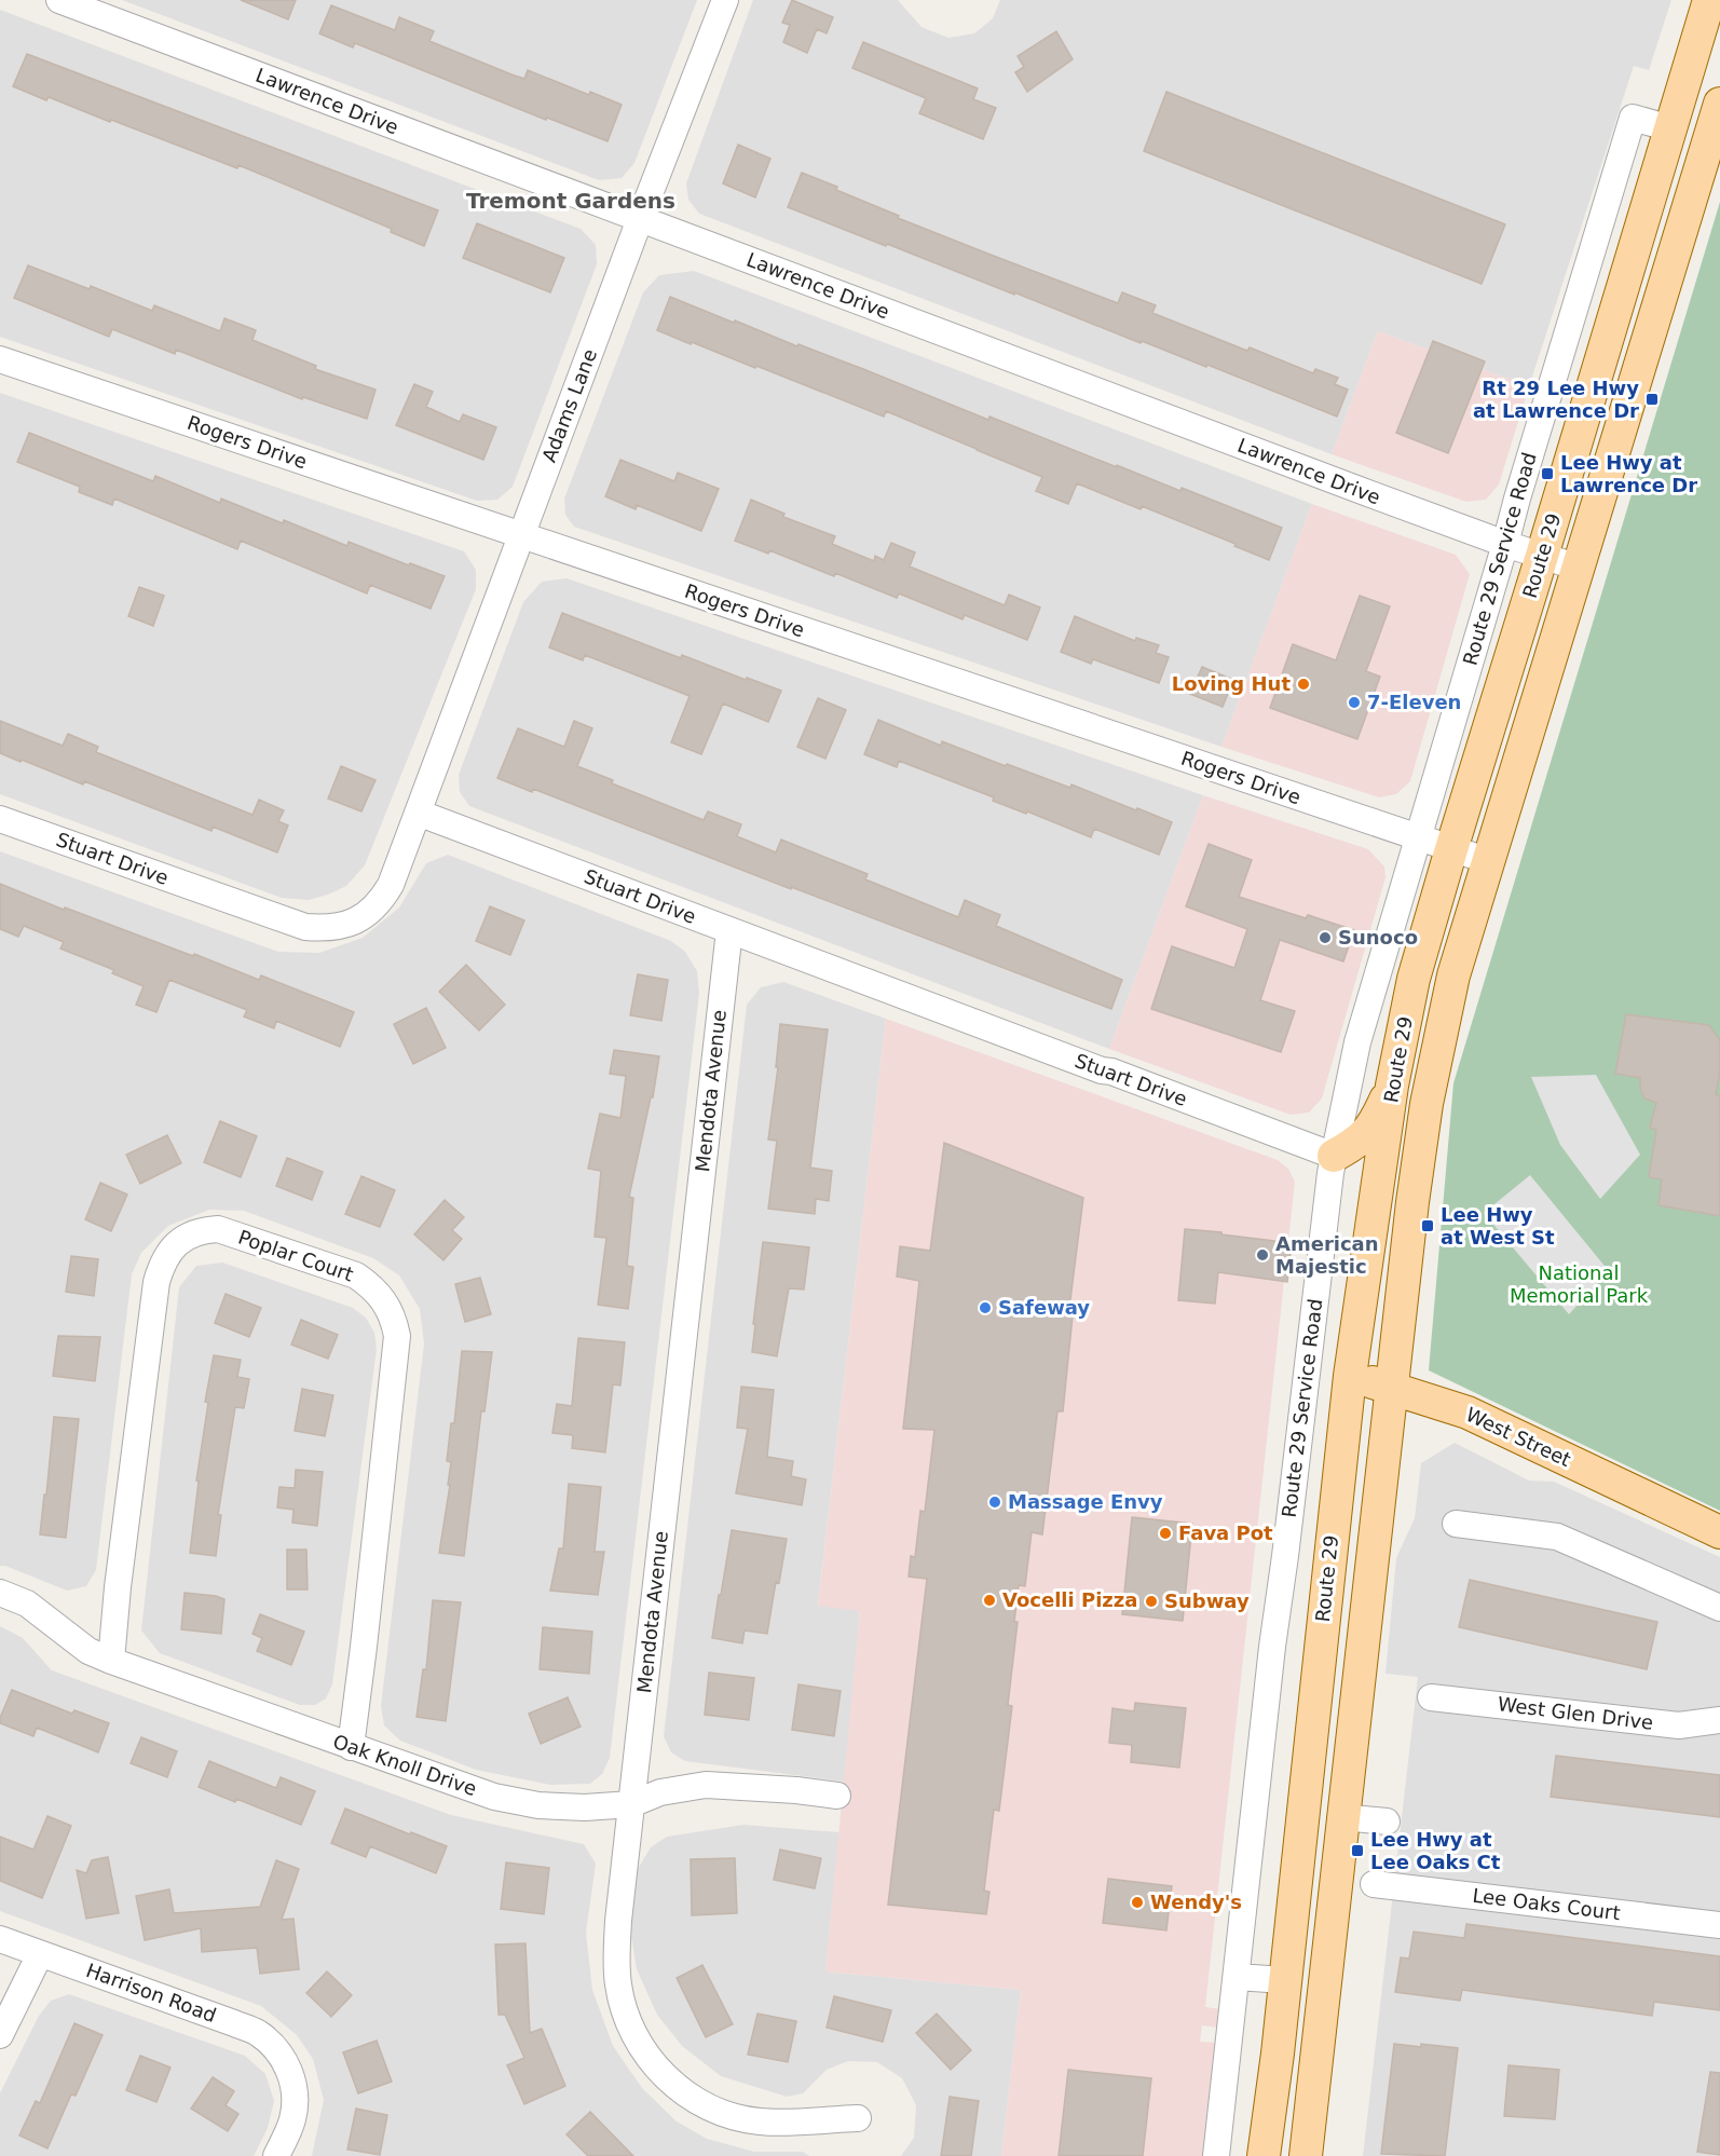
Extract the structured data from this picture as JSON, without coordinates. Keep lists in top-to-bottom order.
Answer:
{
  "streets": {
    "main road": ["Route 29", "West Street"],
    "street": [
      "Lawrence Drive",
      "Adams Lane",
      "Rogers Drive",
      "Route 29 Service Road",
      "Stuart Drive",
      "Mendota Avenue",
      "Poplar Court",
      "West Glen Drive",
      "Oak Knoll Drive",
      "Lee Oaks Court",
      "Harrison Road"
    ]
  },
  "crossings": [
    ["Lawrence Drive", "Adams Lane"],
    ["Lawrence Drive", "Route 29"],
    ["Lawrence Drive", "Route 29 Service Road"],
    ["Adams Lane", "Rogers Drive"],
    ["Adams Lane", "Stuart Drive"],
    ["Rogers Drive", "Route 29"],
    ["Rogers Drive", "Route 29 Service Road"],
    ["Route 29", "Route 29 Service Road"],
    ["Route 29", "West Street"],
    ["Route 29 Service Road", "Stuart Drive"],
    ["Route 29 Service Road", "West Street"],
    ["Stuart Drive", "Mendota Avenue"],
    ["Mendota Avenue", "Oak Knoll Drive"],
    ["Poplar Court", "Oak Knoll Drive"]
  ],
  "districts": ["Tremont Gardens"],
  "parks": ["National Memorial Park"],
  "places": {
    "transit": [
      "Rt 29 Lee Hwy at Lawrence Dr",
      "Lee Hwy at Lawrence Dr",
      "Lee Hwy at West St",
      "Lee Hwy at Lee Oaks Ct"
    ],
    "other": [
      "Loving Hut",
      "7-Eleven",
      "Sunoco",
      "American Majestic",
      "Safeway",
      "Massage Envy",
      "Fava Pot",
      "Vocelli Pizza",
      "Subway",
      "Wendy's"
    ]
  }
}
